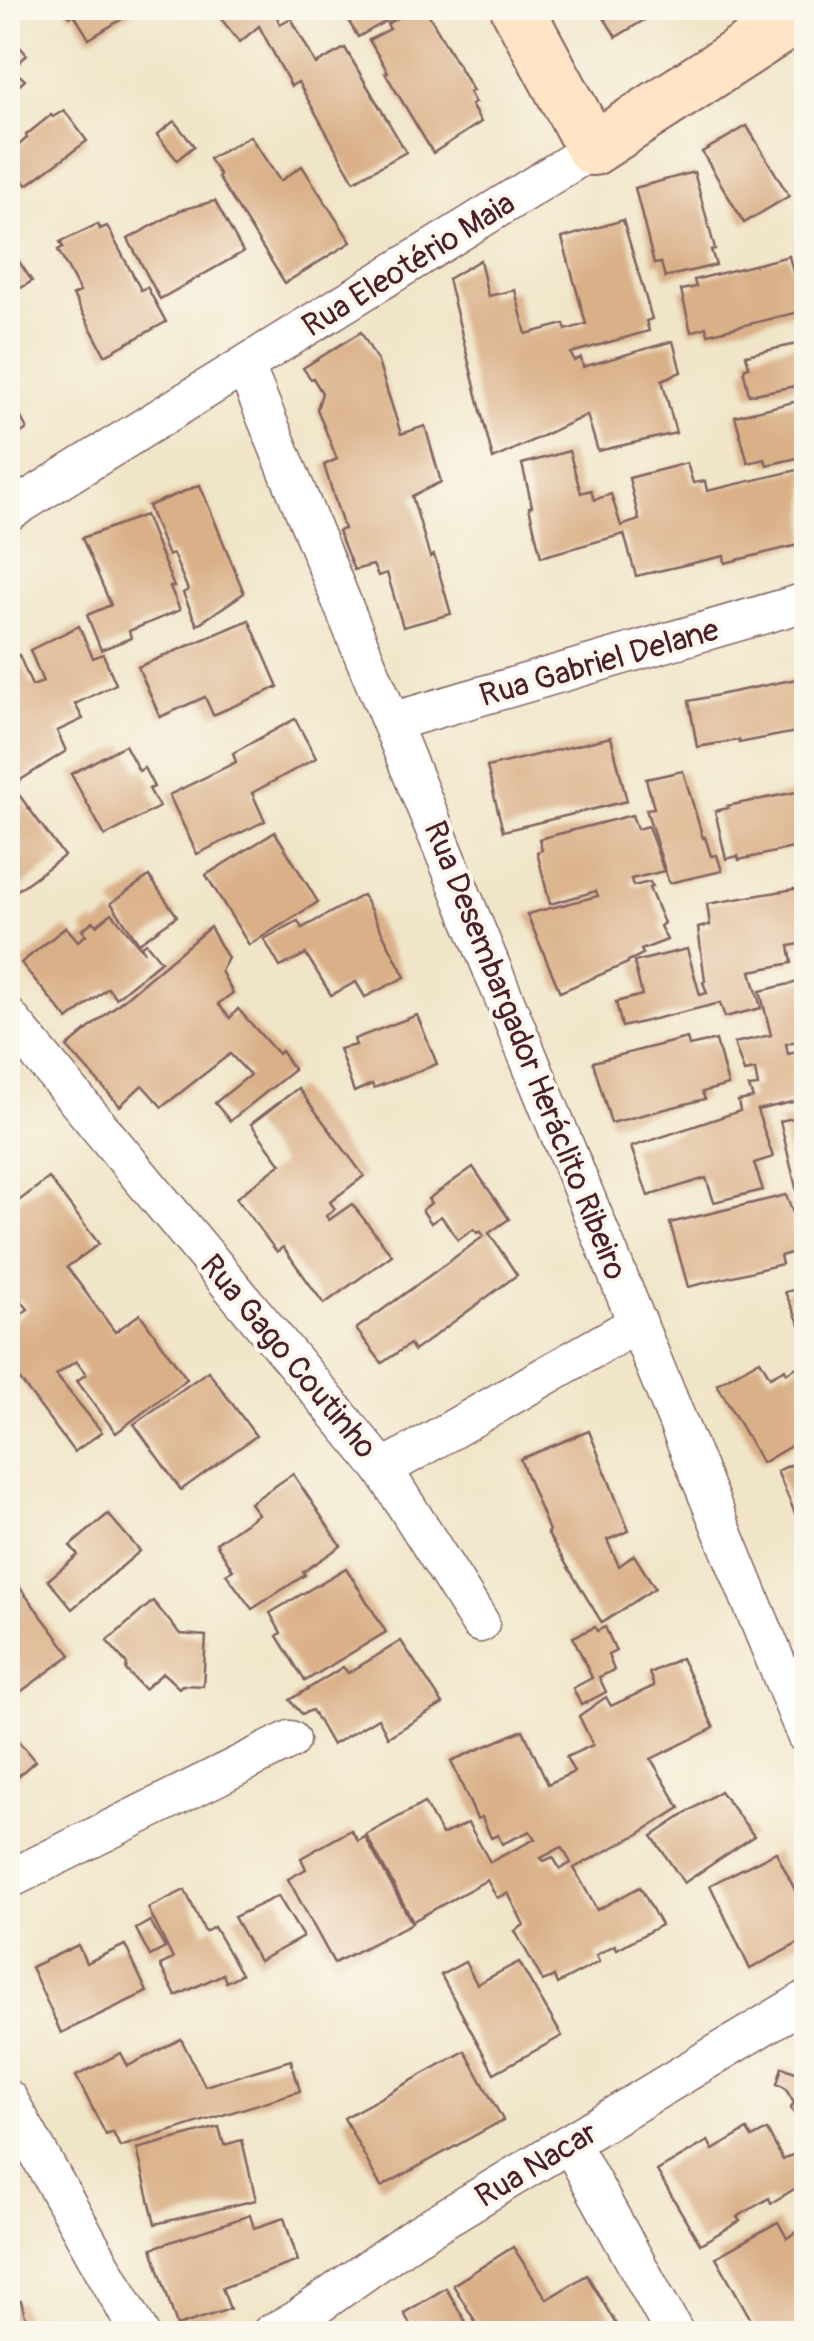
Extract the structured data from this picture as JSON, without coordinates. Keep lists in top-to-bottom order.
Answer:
{
  "streets": {
    "main road": ["Rua Eleotério Maia"],
    "street": [
      "Rua Gabriel Delane",
      "Rua Desembargador Heráclito Ribeiro",
      "Rua Gago Coutinho",
      "Rua Nacar"
    ]
  },
  "crossings": [
    ["Rua Eleotério Maia", "Rua Desembargador Heráclito Ribeiro"],
    ["Rua Gabriel Delane", "Rua Desembargador Heráclito Ribeiro"],
    ["Rua Desembargador Heráclito Ribeiro", "Rua Gago Coutinho"]
  ]
}
